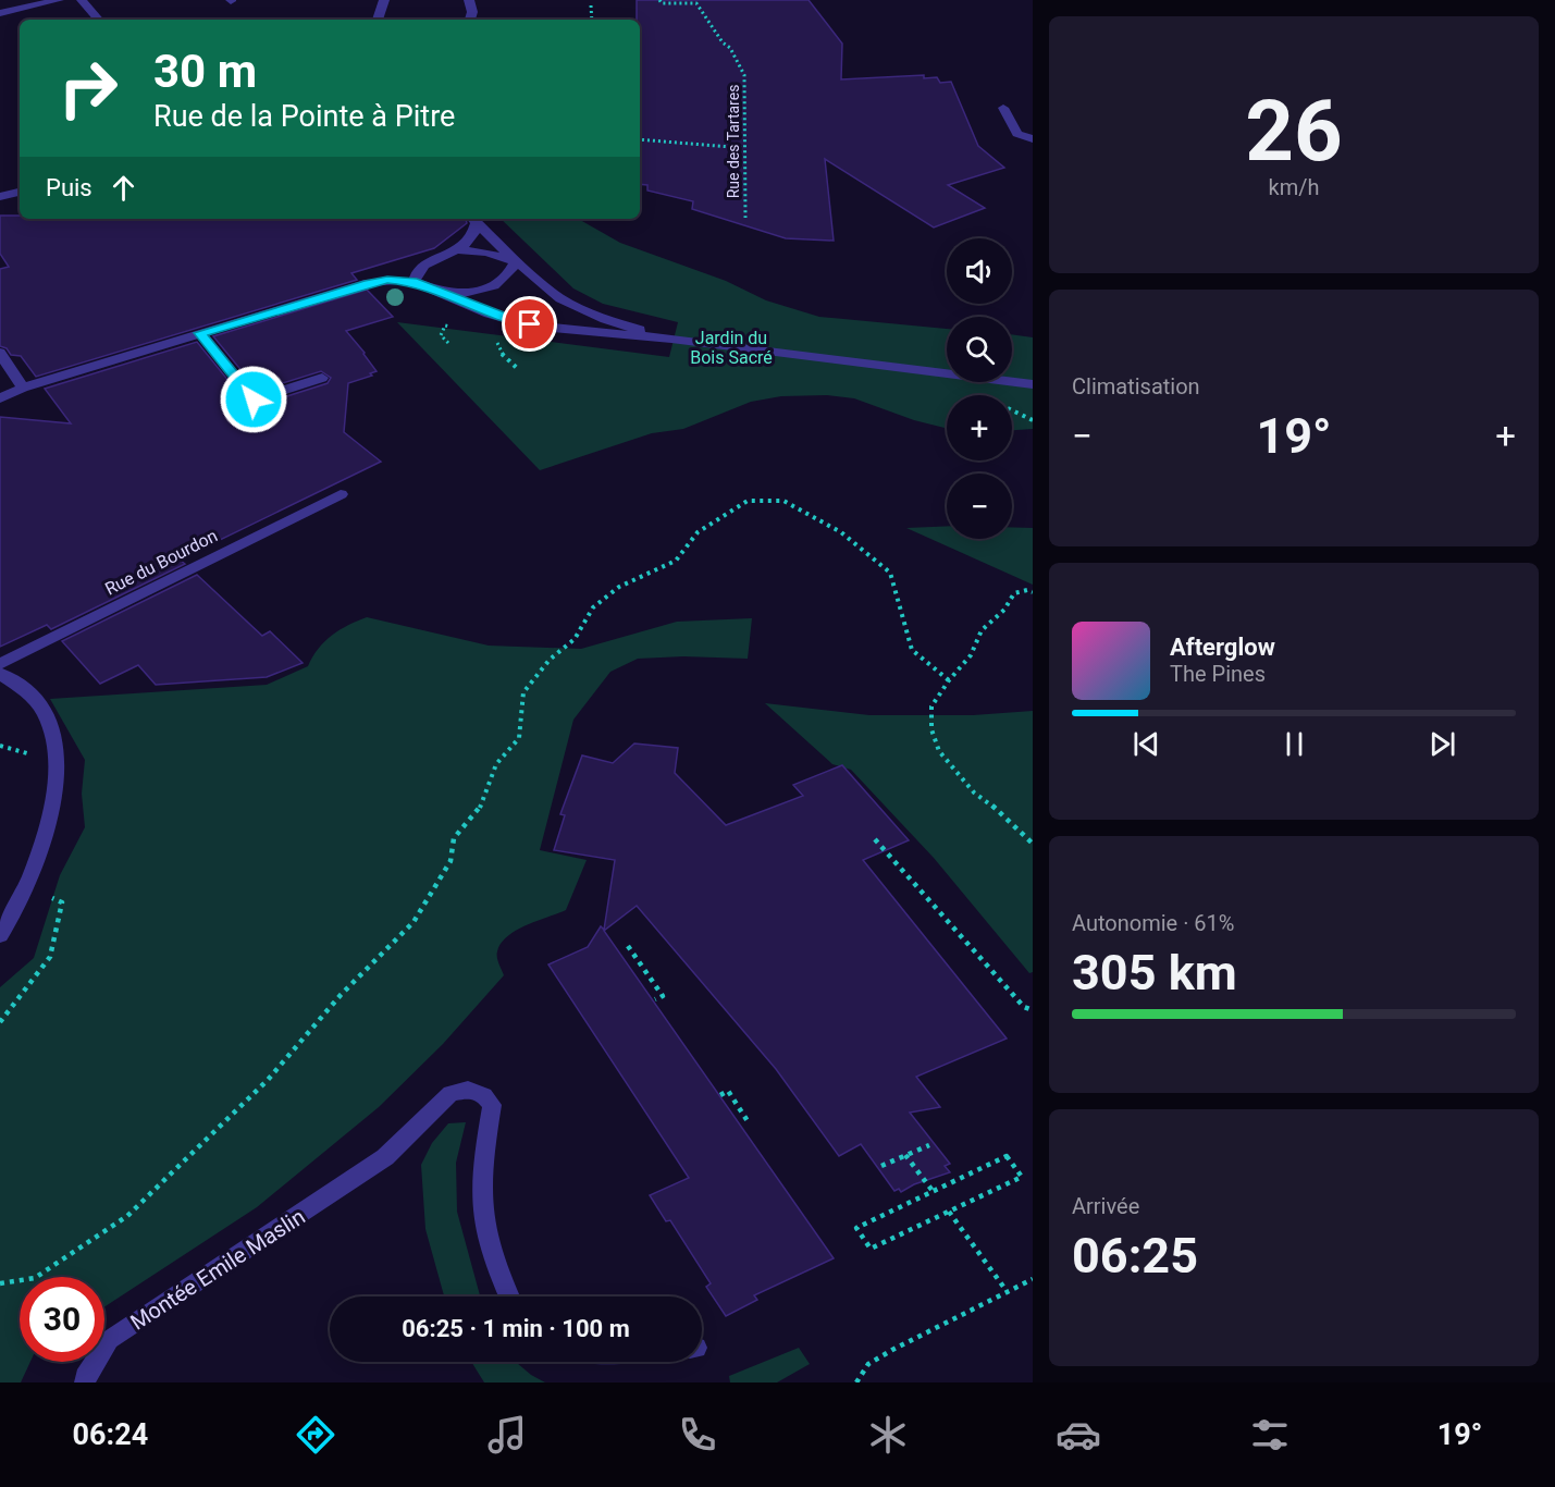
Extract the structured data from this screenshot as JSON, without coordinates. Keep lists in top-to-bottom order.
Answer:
{
  "streets": {
    "street": ["Rue du Bourdon", "Montée Emile Maslin"],
    "path": ["Rue des Tartares"]
  },
  "parks": ["Jardin du Bois Sacré"],
  "page": {
    "tile": [
      ["26", "km/h"],
      "Climatisation",
      ["Autonomie · 61%", "305 km"],
      ["Arrivée", "06:25"]
    ],
    "turn": ["30 m", "Rue de la Pointe à Pitre"],
    "then": "Puis",
    "map_buttons": ["+", "−"],
    "heat": ["−", "19°", "+"],
    "song": ["Afterglow", "The Pines"],
    "limit": "30",
    "trip": "06:25 · 1 min · 100 m",
    "tabs": ["06:24", "19°"]
  }
}
